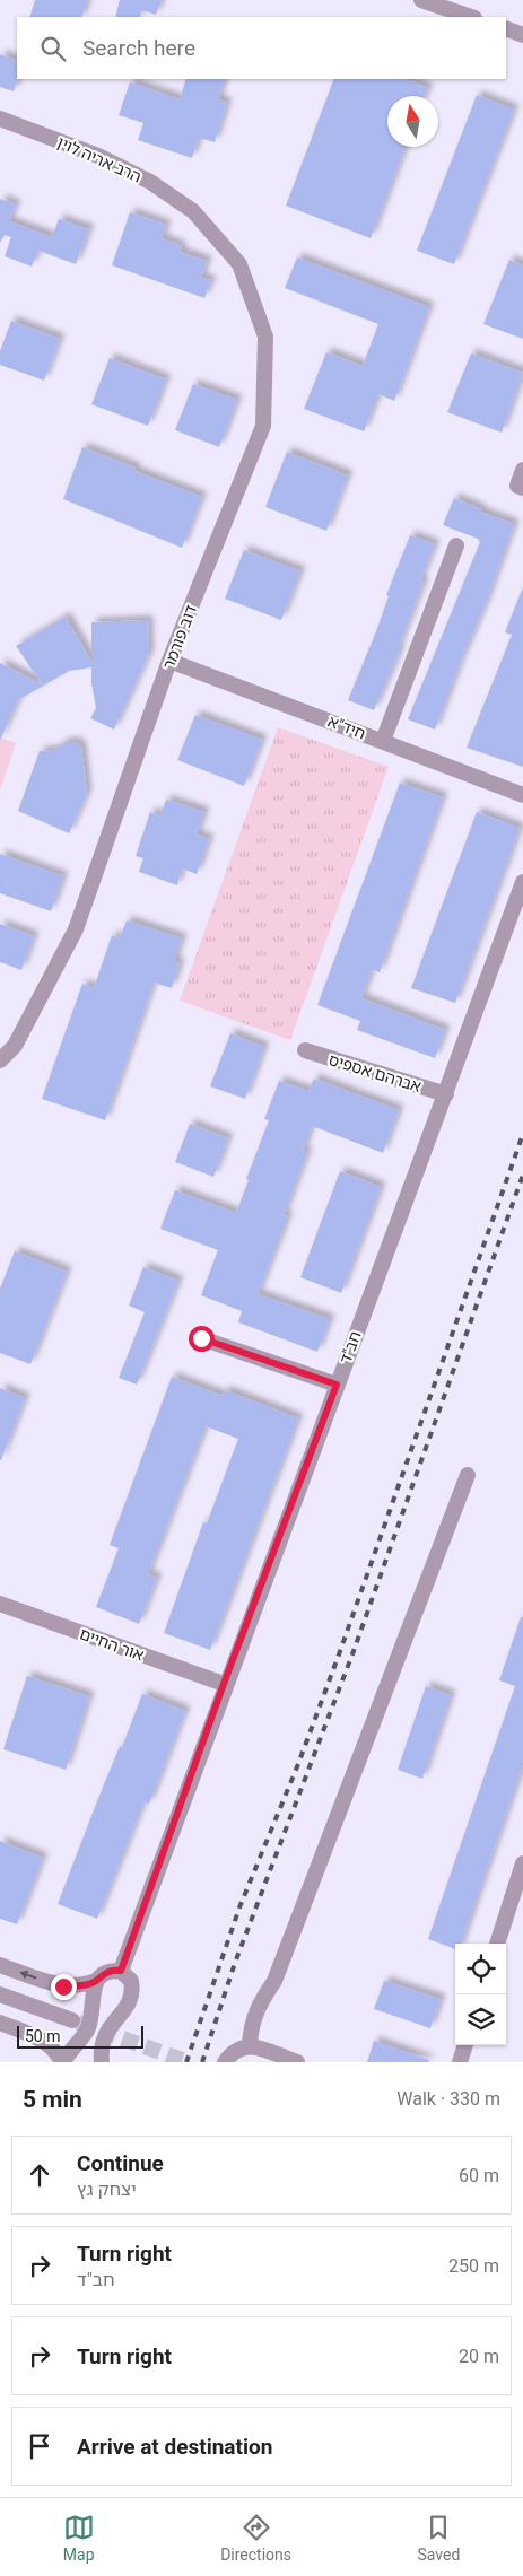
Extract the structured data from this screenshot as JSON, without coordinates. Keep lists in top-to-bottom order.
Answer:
{
  "streets": {
    "street": [
      "הרב אריה לוין",
      "דוב פורמר",
      "חיד\"א",
      "אברהם אספיס",
      "חב\"ד",
      "אור החיים"
    ]
  },
  "crossings": [
    ["הרב אריה לוין", "דוב פורמר"],
    ["דוב פורמר", "חיד\"א"],
    ["אברהם אספיס", "חב\"ד"],
    ["חב\"ד", "אור החיים"]
  ],
  "scale_bar": "50 m",
  "north": "top",
  "page": {
    "search": "Search here",
    "scale": "50 m",
    "heading": ["5 min", "Walk · 330 m"],
    "list": [
      ["Continue", "יצחק גץ", "60 m"],
      ["Turn right", "חב\"ד", "250 m"],
      ["Turn right", "20 m"],
      "Arrive at destination"
    ],
    "nav": ["Map", "Directions", "Saved"]
  }
}
